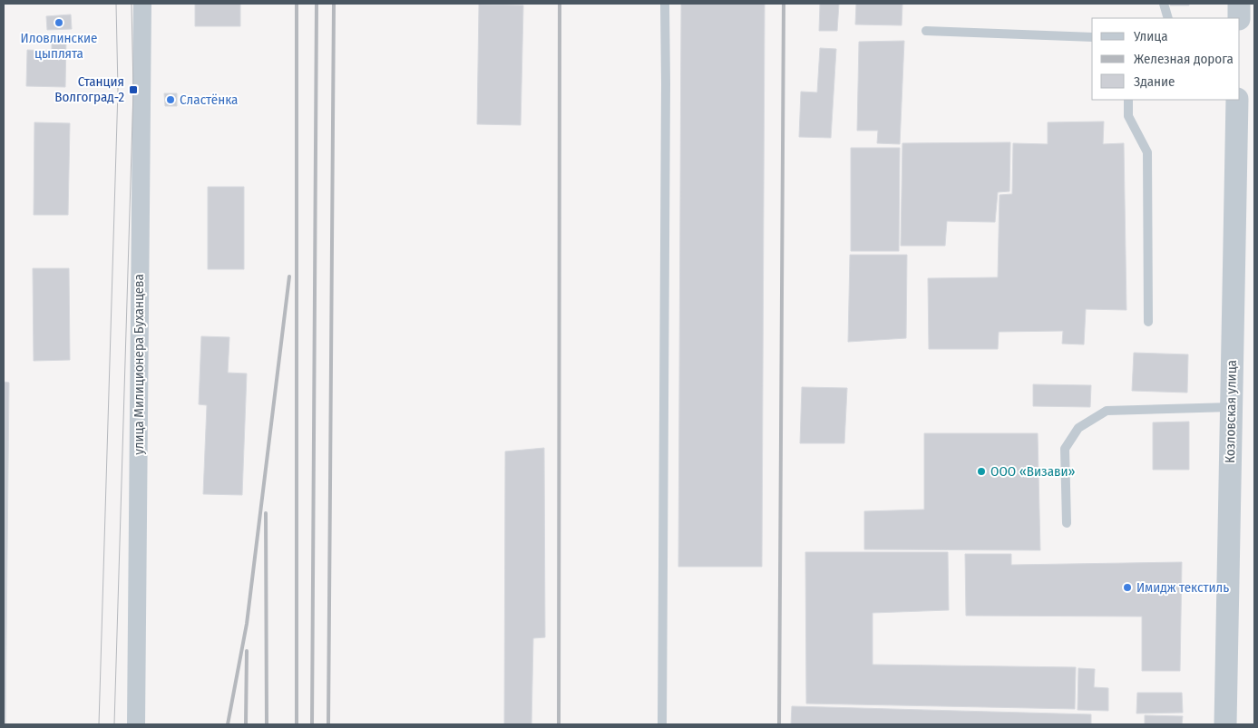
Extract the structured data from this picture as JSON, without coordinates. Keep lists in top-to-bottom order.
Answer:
{
  "streets": {
    "street": ["улица Милиционера Буханцева", "Козловская улица"]
  },
  "places": {
    "other": [
      "Иловлинские цыплята",
      "Сластёнка",
      "ООО «Визави»",
      "Имидж текстиль"
    ],
    "transit": ["Станция Волгоград-2"]
  },
  "legend": ["Улица", "Железная дорога", "Здание"]
}
